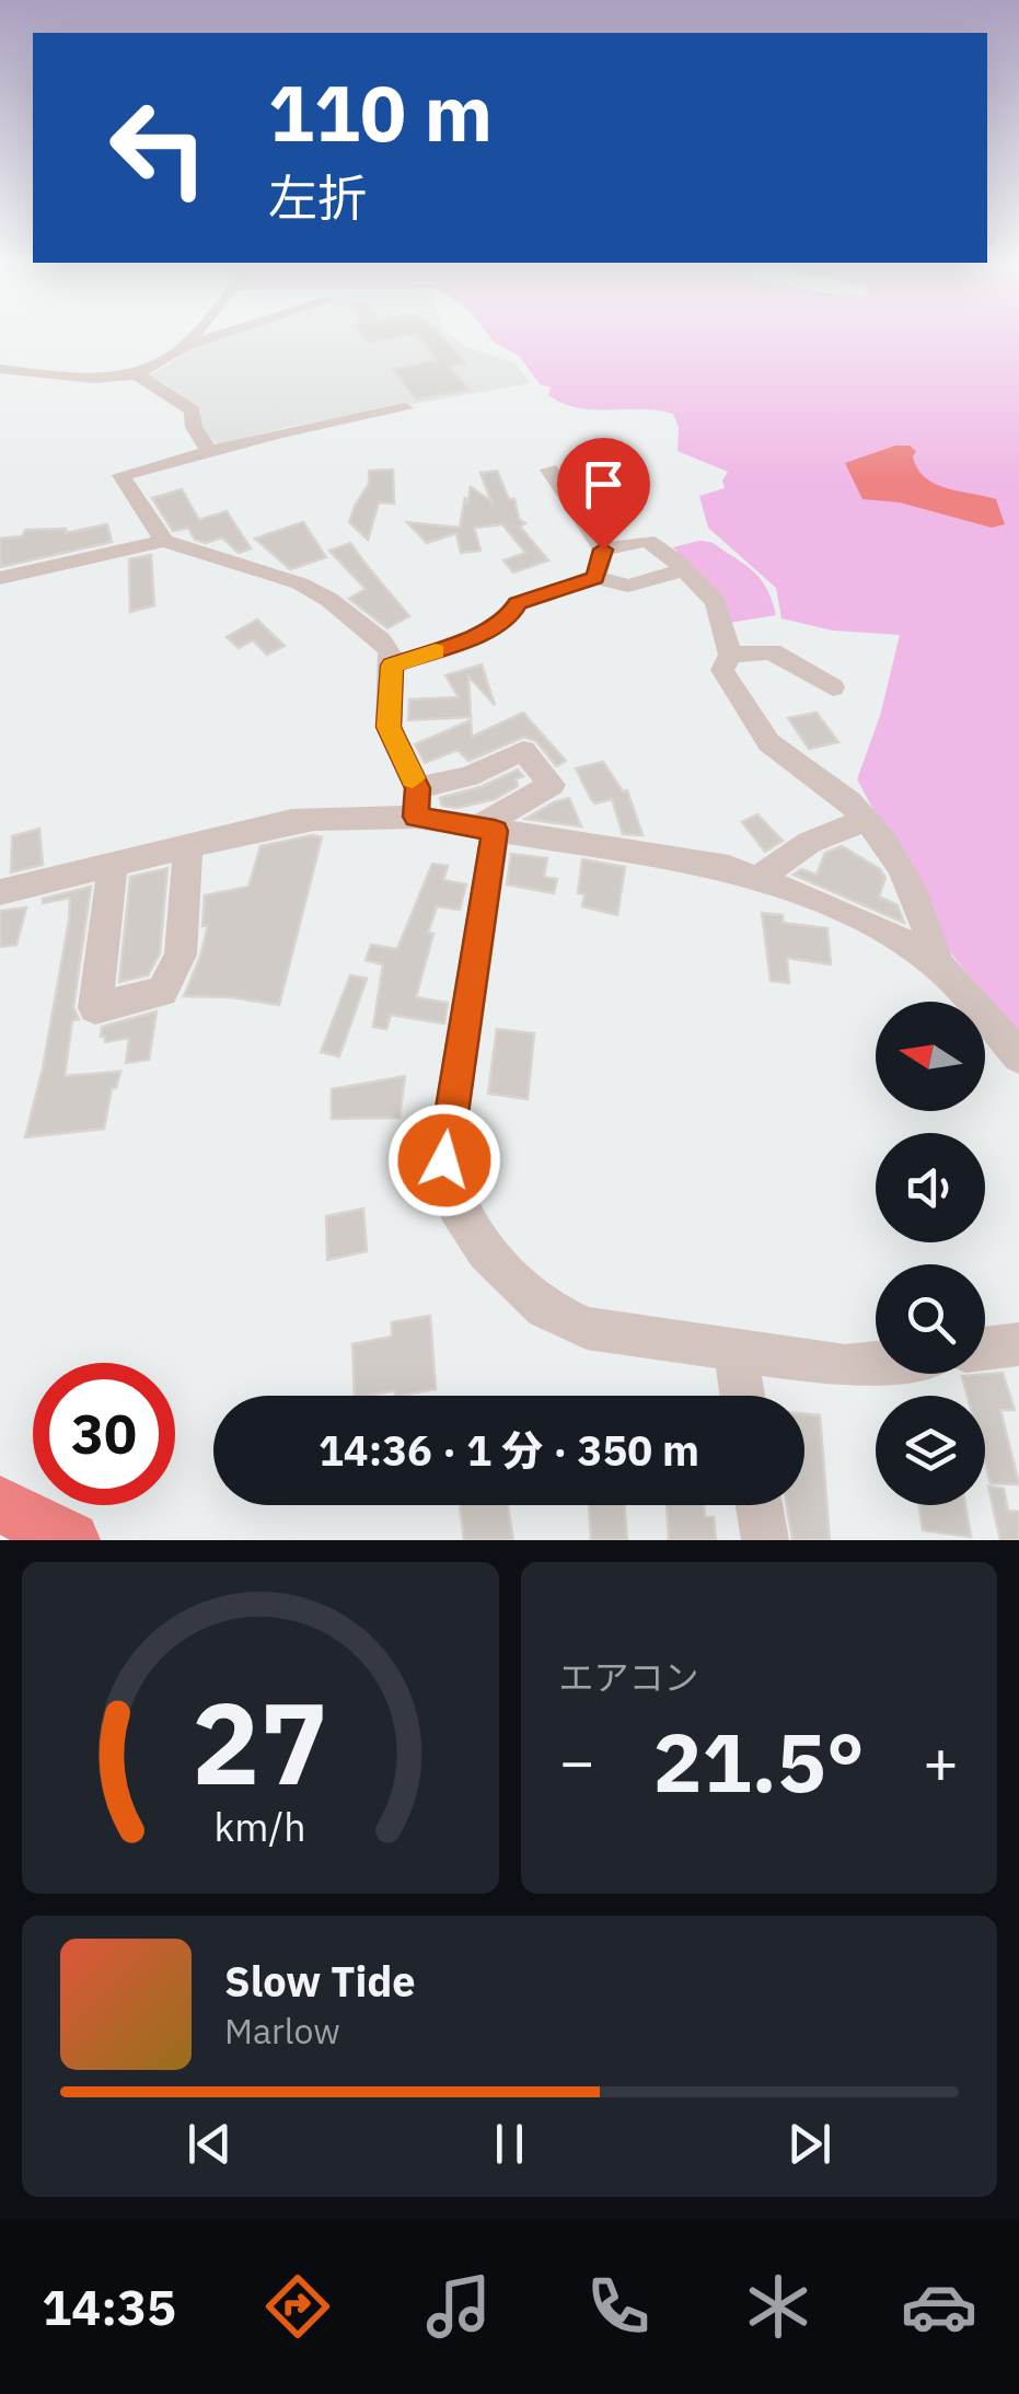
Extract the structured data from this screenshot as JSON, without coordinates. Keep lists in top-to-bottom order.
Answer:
{
  "north": "left",
  "page": {
    "turn": ["110 m", "左折"],
    "limit": "30",
    "trip": "14:36 · 1 分 · 350 m",
    "tile": "エアコン",
    "heat": ["−", "21.5°", "+"],
    "song": ["Slow Tide", "Marlow"],
    "tabs": "14:35",
    "gauge": ["27", "km/h"]
  }
}
